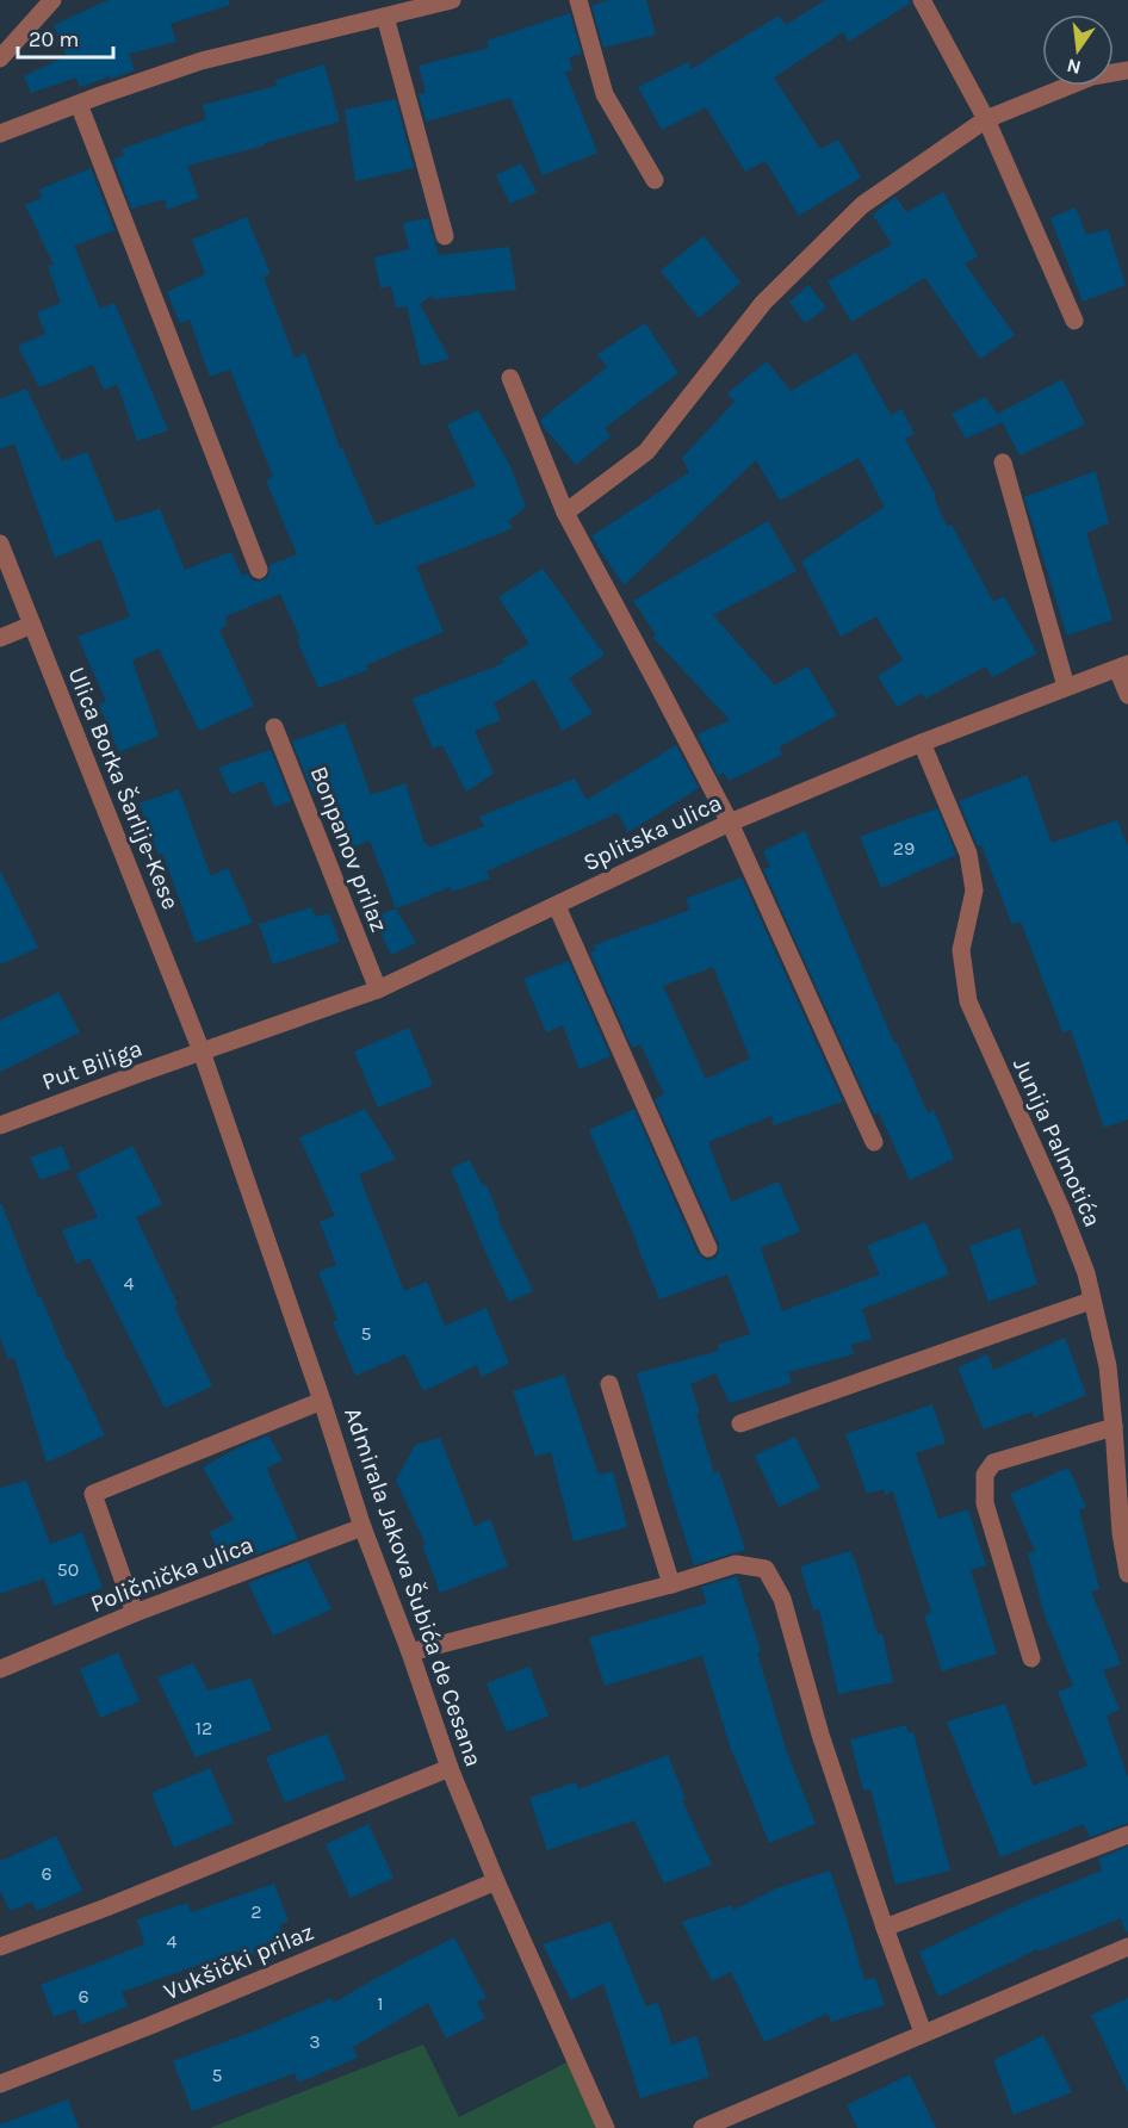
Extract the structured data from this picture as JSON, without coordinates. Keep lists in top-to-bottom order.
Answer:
{
  "streets": {
    "street": [
      "Ulica Borka Šarlije-Kese",
      "Splitska ulica",
      "Bonpanov prilaz",
      "Put Biliga",
      "Junija Palmotića",
      "Poličnička ulica",
      "Admirala Jakova Šubića de Cesana",
      "Vukšički prilaz"
    ]
  },
  "crossings": [
    ["Ulica Borka Šarlije-Kese", "Splitska ulica"],
    ["Ulica Borka Šarlije-Kese", "Put Biliga"],
    ["Ulica Borka Šarlije-Kese", "Admirala Jakova Šubića de Cesana"],
    ["Splitska ulica", "Bonpanov prilaz"],
    ["Splitska ulica", "Put Biliga"],
    ["Splitska ulica", "Junija Palmotića"],
    ["Splitska ulica", "Admirala Jakova Šubića de Cesana"],
    ["Put Biliga", "Admirala Jakova Šubića de Cesana"],
    ["Poličnička ulica", "Admirala Jakova Šubića de Cesana"],
    ["Admirala Jakova Šubića de Cesana", "Vukšički prilaz"]
  ],
  "house_numbers": [
    "29",
    "4",
    "5",
    "50",
    "12",
    "6",
    "2",
    "4",
    "6",
    "1",
    "3",
    "5"
  ],
  "scale_bar": "20 m",
  "north": "bottom"
}
